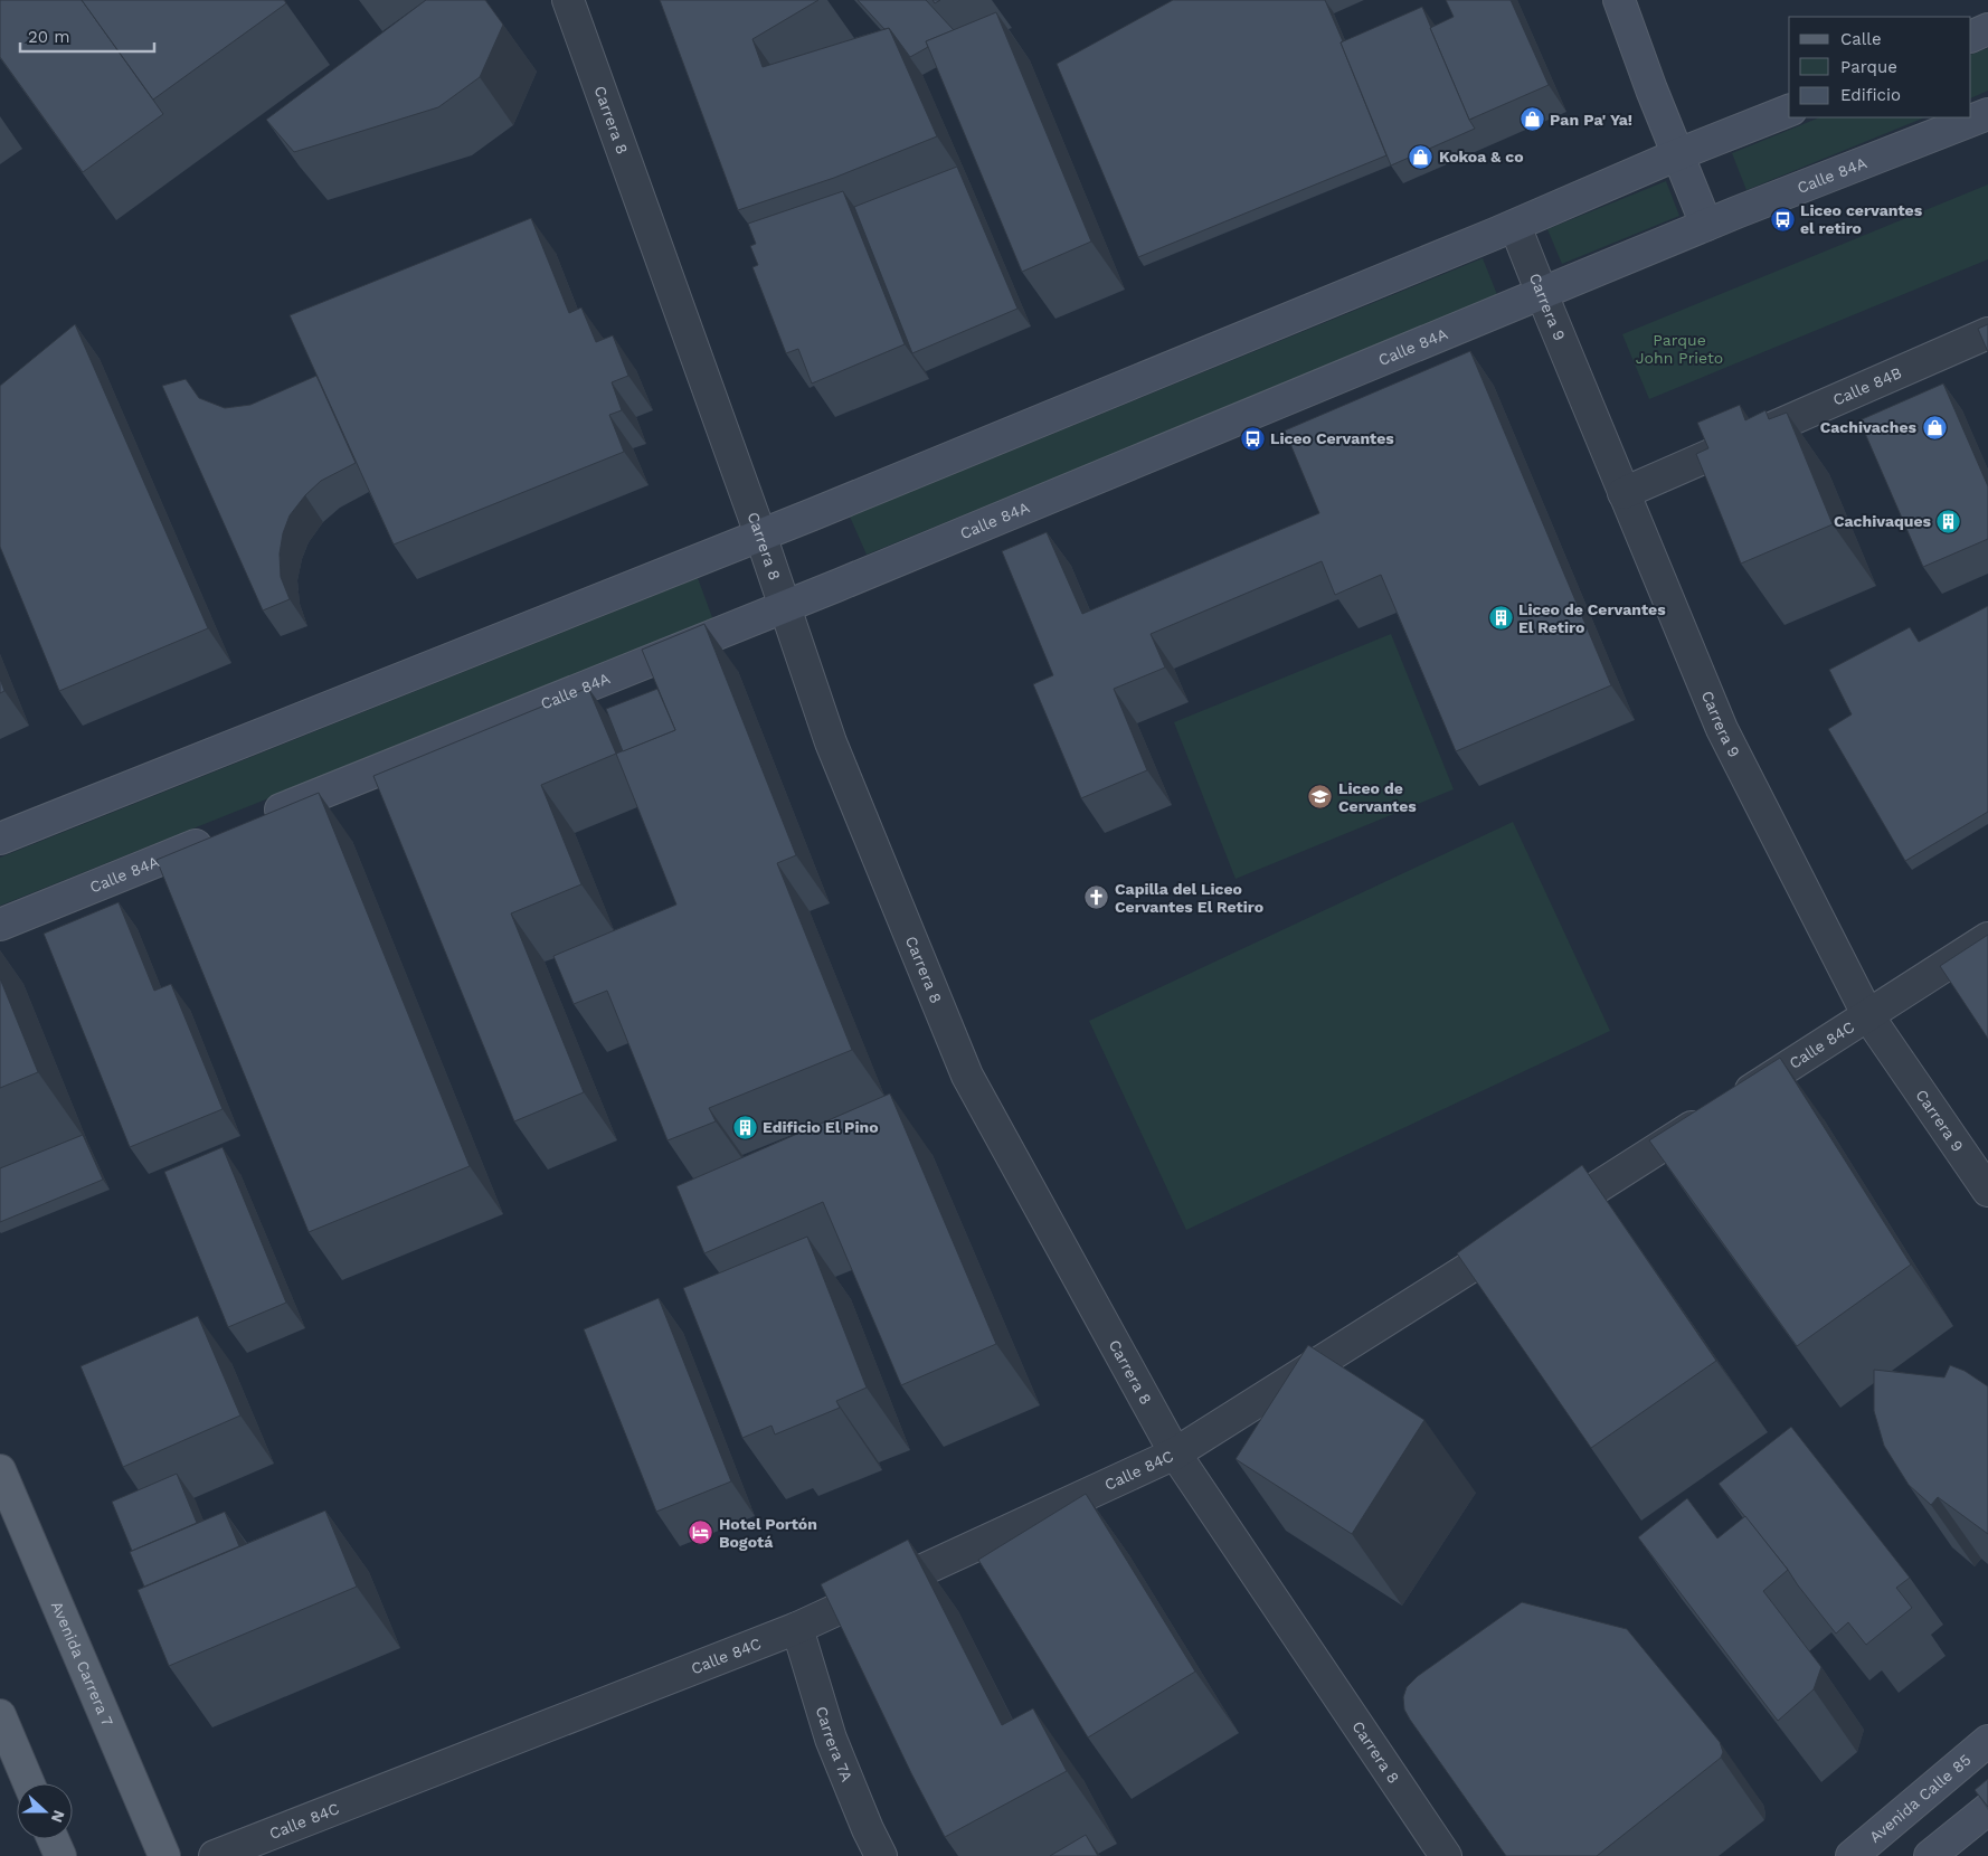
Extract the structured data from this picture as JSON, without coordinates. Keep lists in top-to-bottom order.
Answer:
{
  "streets": {
    "main road": ["Avenida Carrera 7"],
    "street": [
      "Carrera 8",
      "Calle 84A",
      "Carrera 9",
      "Calle 84B",
      "Calle 84C",
      "Carrera 7A",
      "Avenida Calle 85"
    ]
  },
  "crossings": [
    ["Carrera 8", "Calle 84A"],
    ["Carrera 8", "Calle 84C"],
    ["Calle 84A", "Carrera 9"],
    ["Carrera 9", "Calle 84B"],
    ["Carrera 9", "Calle 84C"],
    ["Calle 84C", "Carrera 7A"]
  ],
  "parks": ["Parque John Prieto"],
  "places": {
    "shop": ["Pan Pa' Ya!", "Kokoa & co", "Cachivaches"],
    "bus stop": ["Liceo cervantes el retiro", "Liceo Cervantes"],
    "building": ["Cachivaques", "Liceo de Cervantes El Retiro", "Edificio El Pino"],
    "school or university": ["Liceo de Cervantes"],
    "church": ["Capilla del Liceo Cervantes El Retiro"],
    "hotel": ["Hotel Portón Bogotá"]
  },
  "legend": ["Calle", "Parque", "Edificio"],
  "scale_bar": "20 m",
  "north": "right"
}
